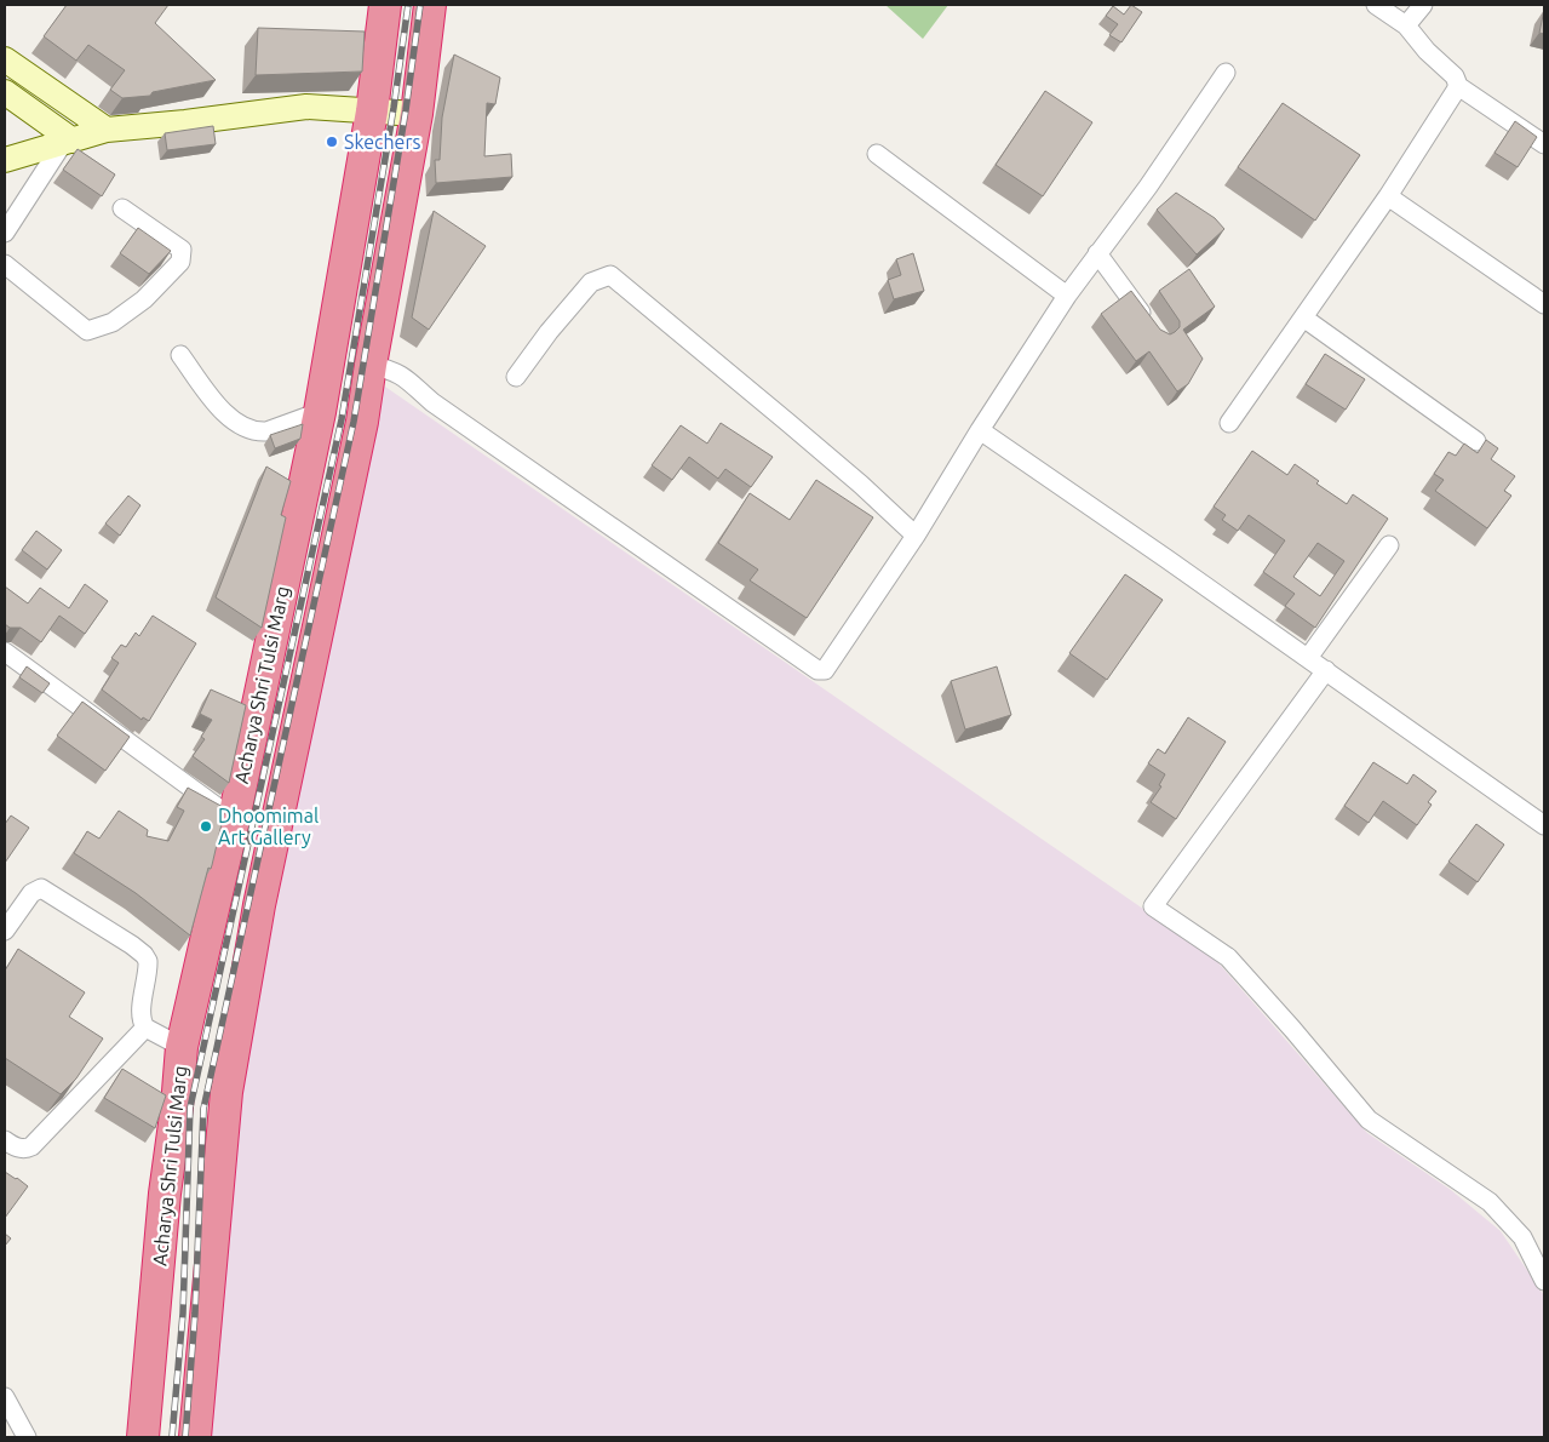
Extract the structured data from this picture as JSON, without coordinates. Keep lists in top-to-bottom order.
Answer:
{
  "streets": {
    "highway": ["Acharya Shri Tulsi Marg"]
  },
  "places": ["Skechers", "Dhoomimal Art Gallery"]
}
